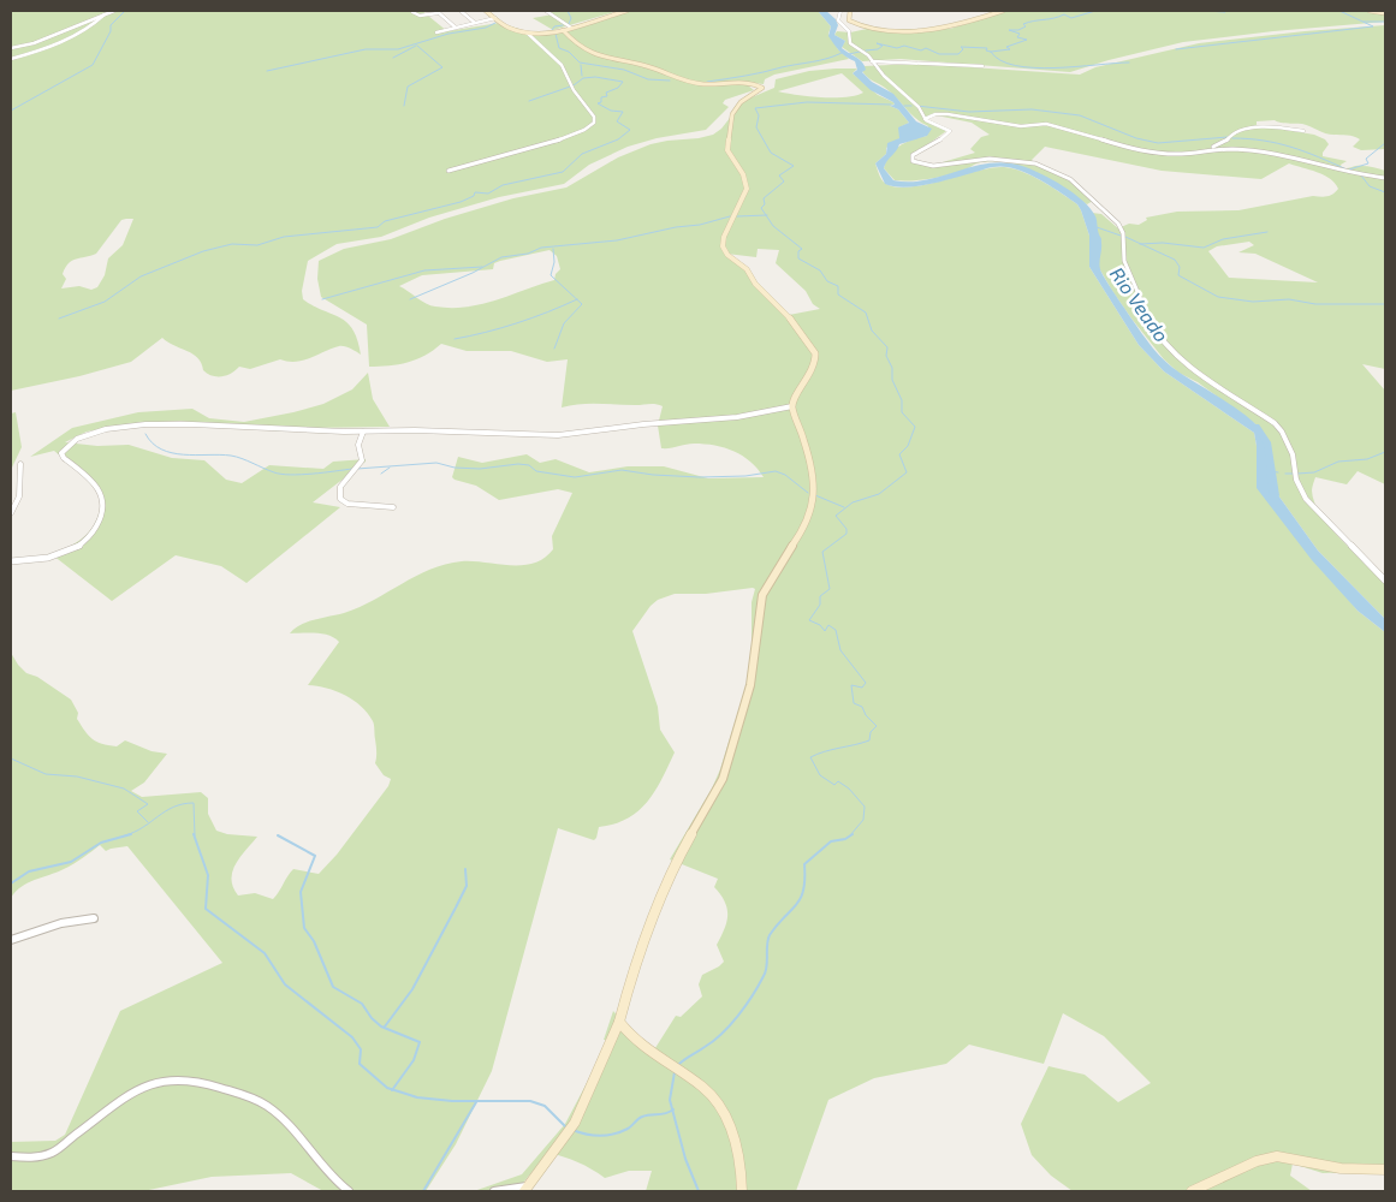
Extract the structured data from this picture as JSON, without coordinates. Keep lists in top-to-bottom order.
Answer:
{
  "water": ["Rio Veado"]
}
